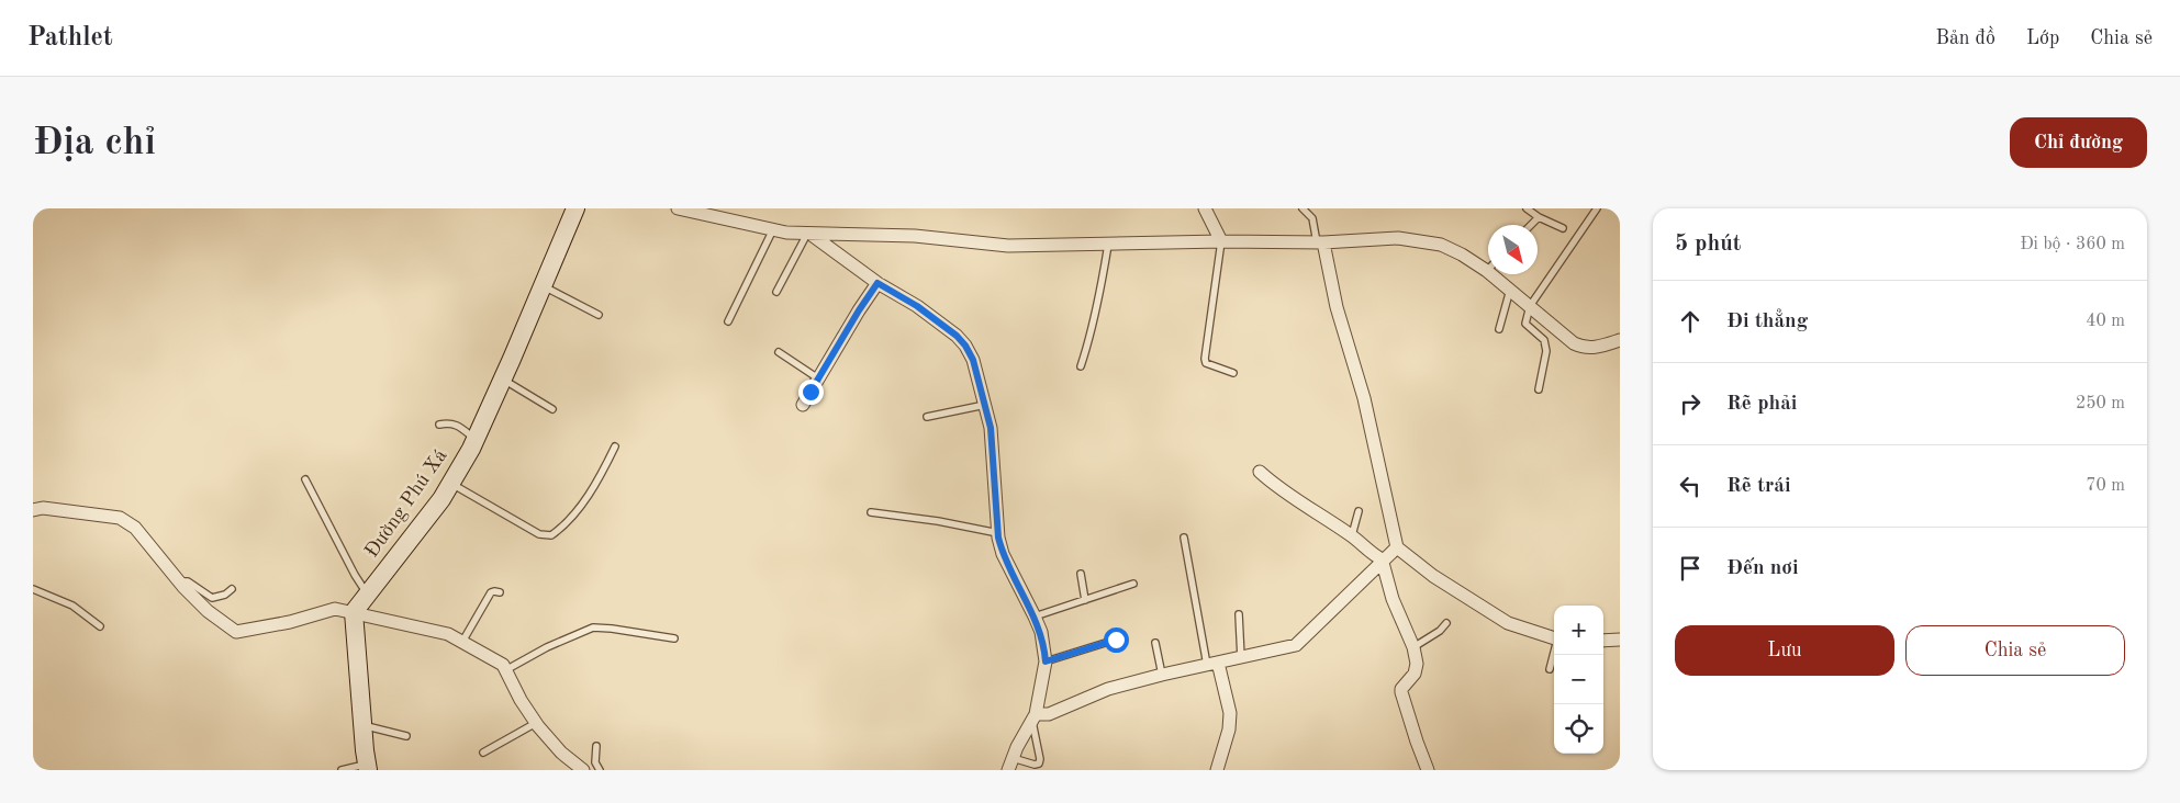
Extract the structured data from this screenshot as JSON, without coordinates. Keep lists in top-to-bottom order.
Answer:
{
  "streets": {
    "street": ["Đường Phú Xá"]
  },
  "north": "bottom right",
  "page": {
    "header": "Pathlet",
    "nav": ["Bản đồ", "Lớp", "Chia sẻ"],
    "buttons": [
      "Chỉ đường",
      ["Lưu", "Chia sẻ"]
    ],
    "title": "Địa chỉ",
    "heading": ["5 phút", "Đi bộ · 360 m"],
    "list": [
      ["Đi thẳng", "40 m"],
      ["Rẽ phải", "250 m"],
      ["Rẽ trái", "70 m"],
      "Đến nơi"
    ],
    "map_buttons": ["+", "−"]
  }
}
